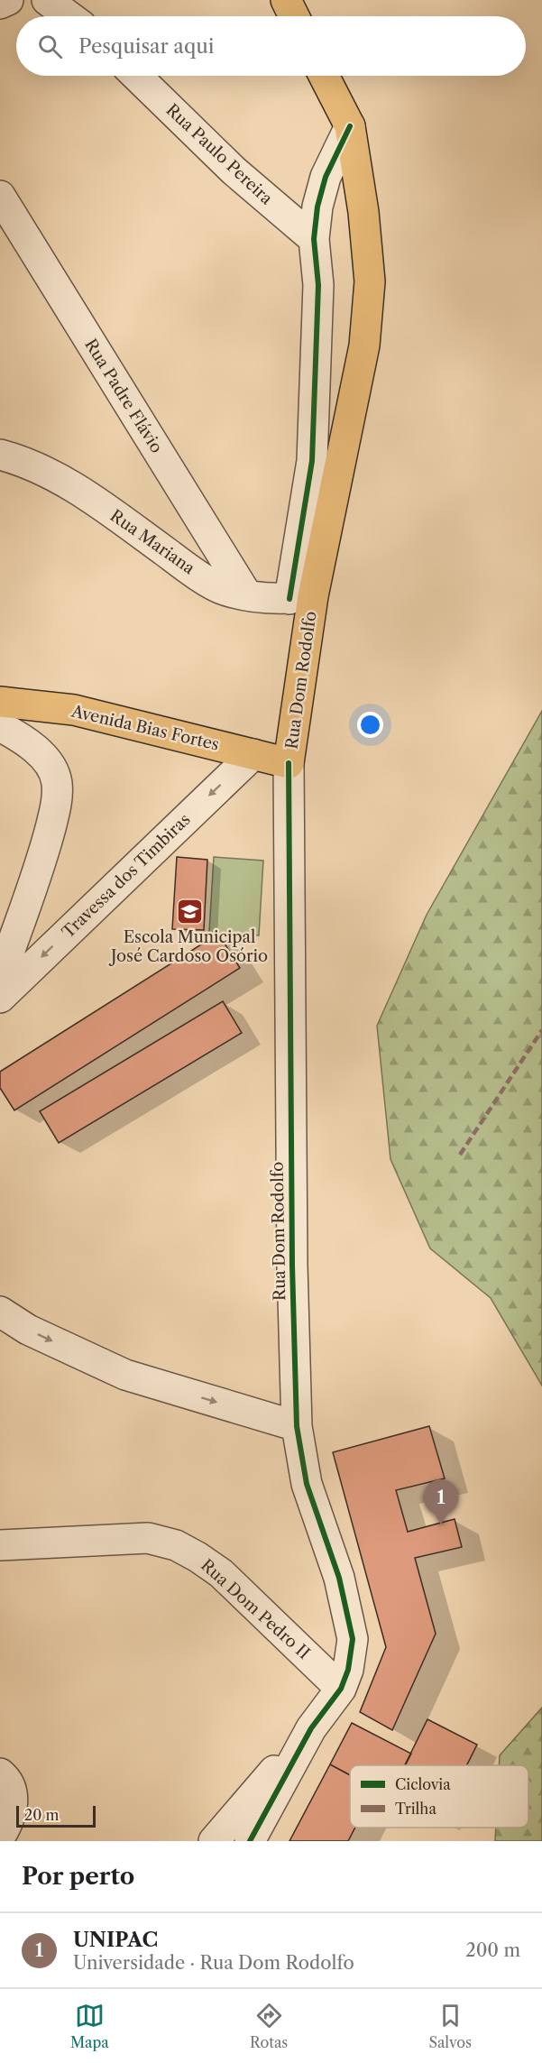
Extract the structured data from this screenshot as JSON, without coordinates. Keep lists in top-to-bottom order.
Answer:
{
  "streets": {
    "main road": ["Rua Dom Rodolfo", "Avenida Bias Fortes"],
    "street": [
      "Rua Paulo Pereira",
      "Rua Padre Flávio",
      "Rua Mariana",
      "Travessa dos Timbiras",
      "Rua Dom Pedro II"
    ]
  },
  "crossings": [
    ["Rua Padre Flávio", "Rua Mariana"],
    ["Rua Mariana", "Rua Dom Rodolfo"],
    ["Rua Dom Rodolfo", "Avenida Bias Fortes"],
    ["Rua Dom Rodolfo", "Rua Dom Pedro II"],
    ["Avenida Bias Fortes", "Travessa dos Timbiras"]
  ],
  "one_way": ["Travessa dos Timbiras"],
  "places": {
    "school or university": ["Escola Municipal José Cardoso Osório"]
  },
  "legend": ["Ciclovia", "Trilha"],
  "scale_bar": "20 m",
  "page": {
    "search": "Pesquisar aqui",
    "pins": "1",
    "scale": "20 m",
    "heading": "Por perto",
    "list": [
      {
        "mark": "1",
        "name": "UNIPAC",
        "note": "Universidade · Rua Dom Rodolfo",
        "value": "200 m"
      }
    ],
    "nav": ["Mapa", "Rotas", "Salvos"]
  }
}
